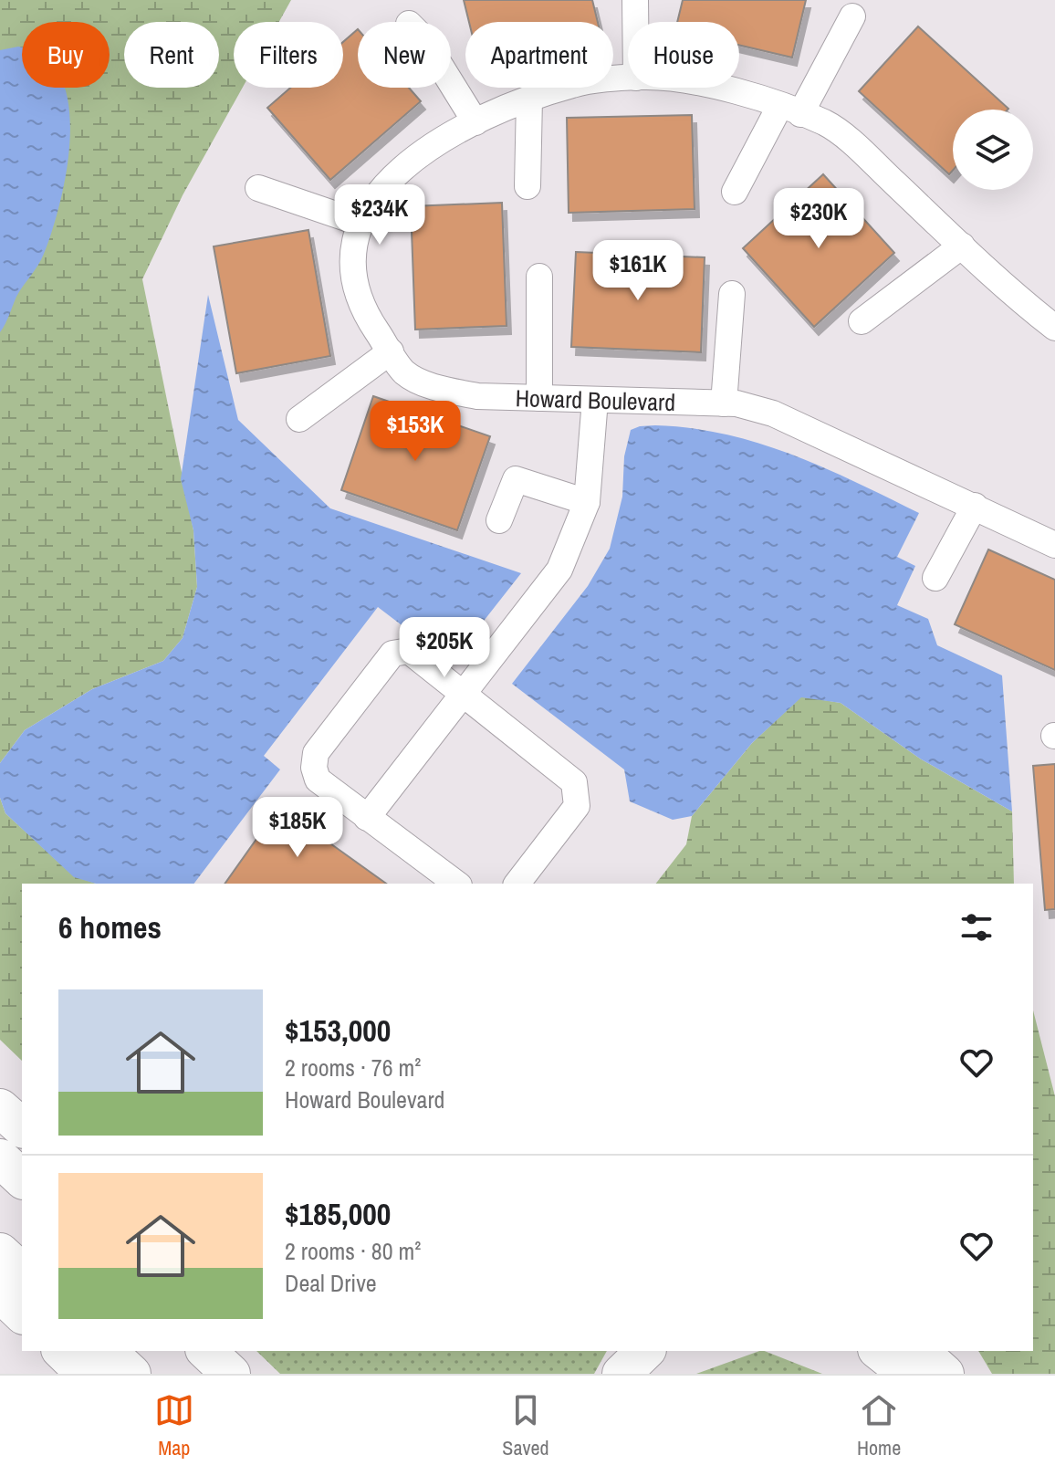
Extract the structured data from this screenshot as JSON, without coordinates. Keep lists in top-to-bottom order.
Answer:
{
  "streets": {
    "street": ["Howard Boulevard"]
  },
  "page": {
    "chip": [
      "Buy",
      "Rent",
      "Filters",
      "New",
      "Apartment",
      "House"
    ],
    "price": [
      "$234K",
      "$230K",
      "$161K",
      "$153K",
      "$205K",
      "$185K"
    ],
    "heading": "6 homes",
    "list": [
      {
        "name": "$153,000",
        "note": "2 rooms · 76 m² · Howard Boulevard"
      },
      {
        "name": "$185,000",
        "note": "2 rooms · 80 m² · Deal Drive"
      }
    ],
    "tabs": ["Map", "Saved", "Home"]
  }
}
